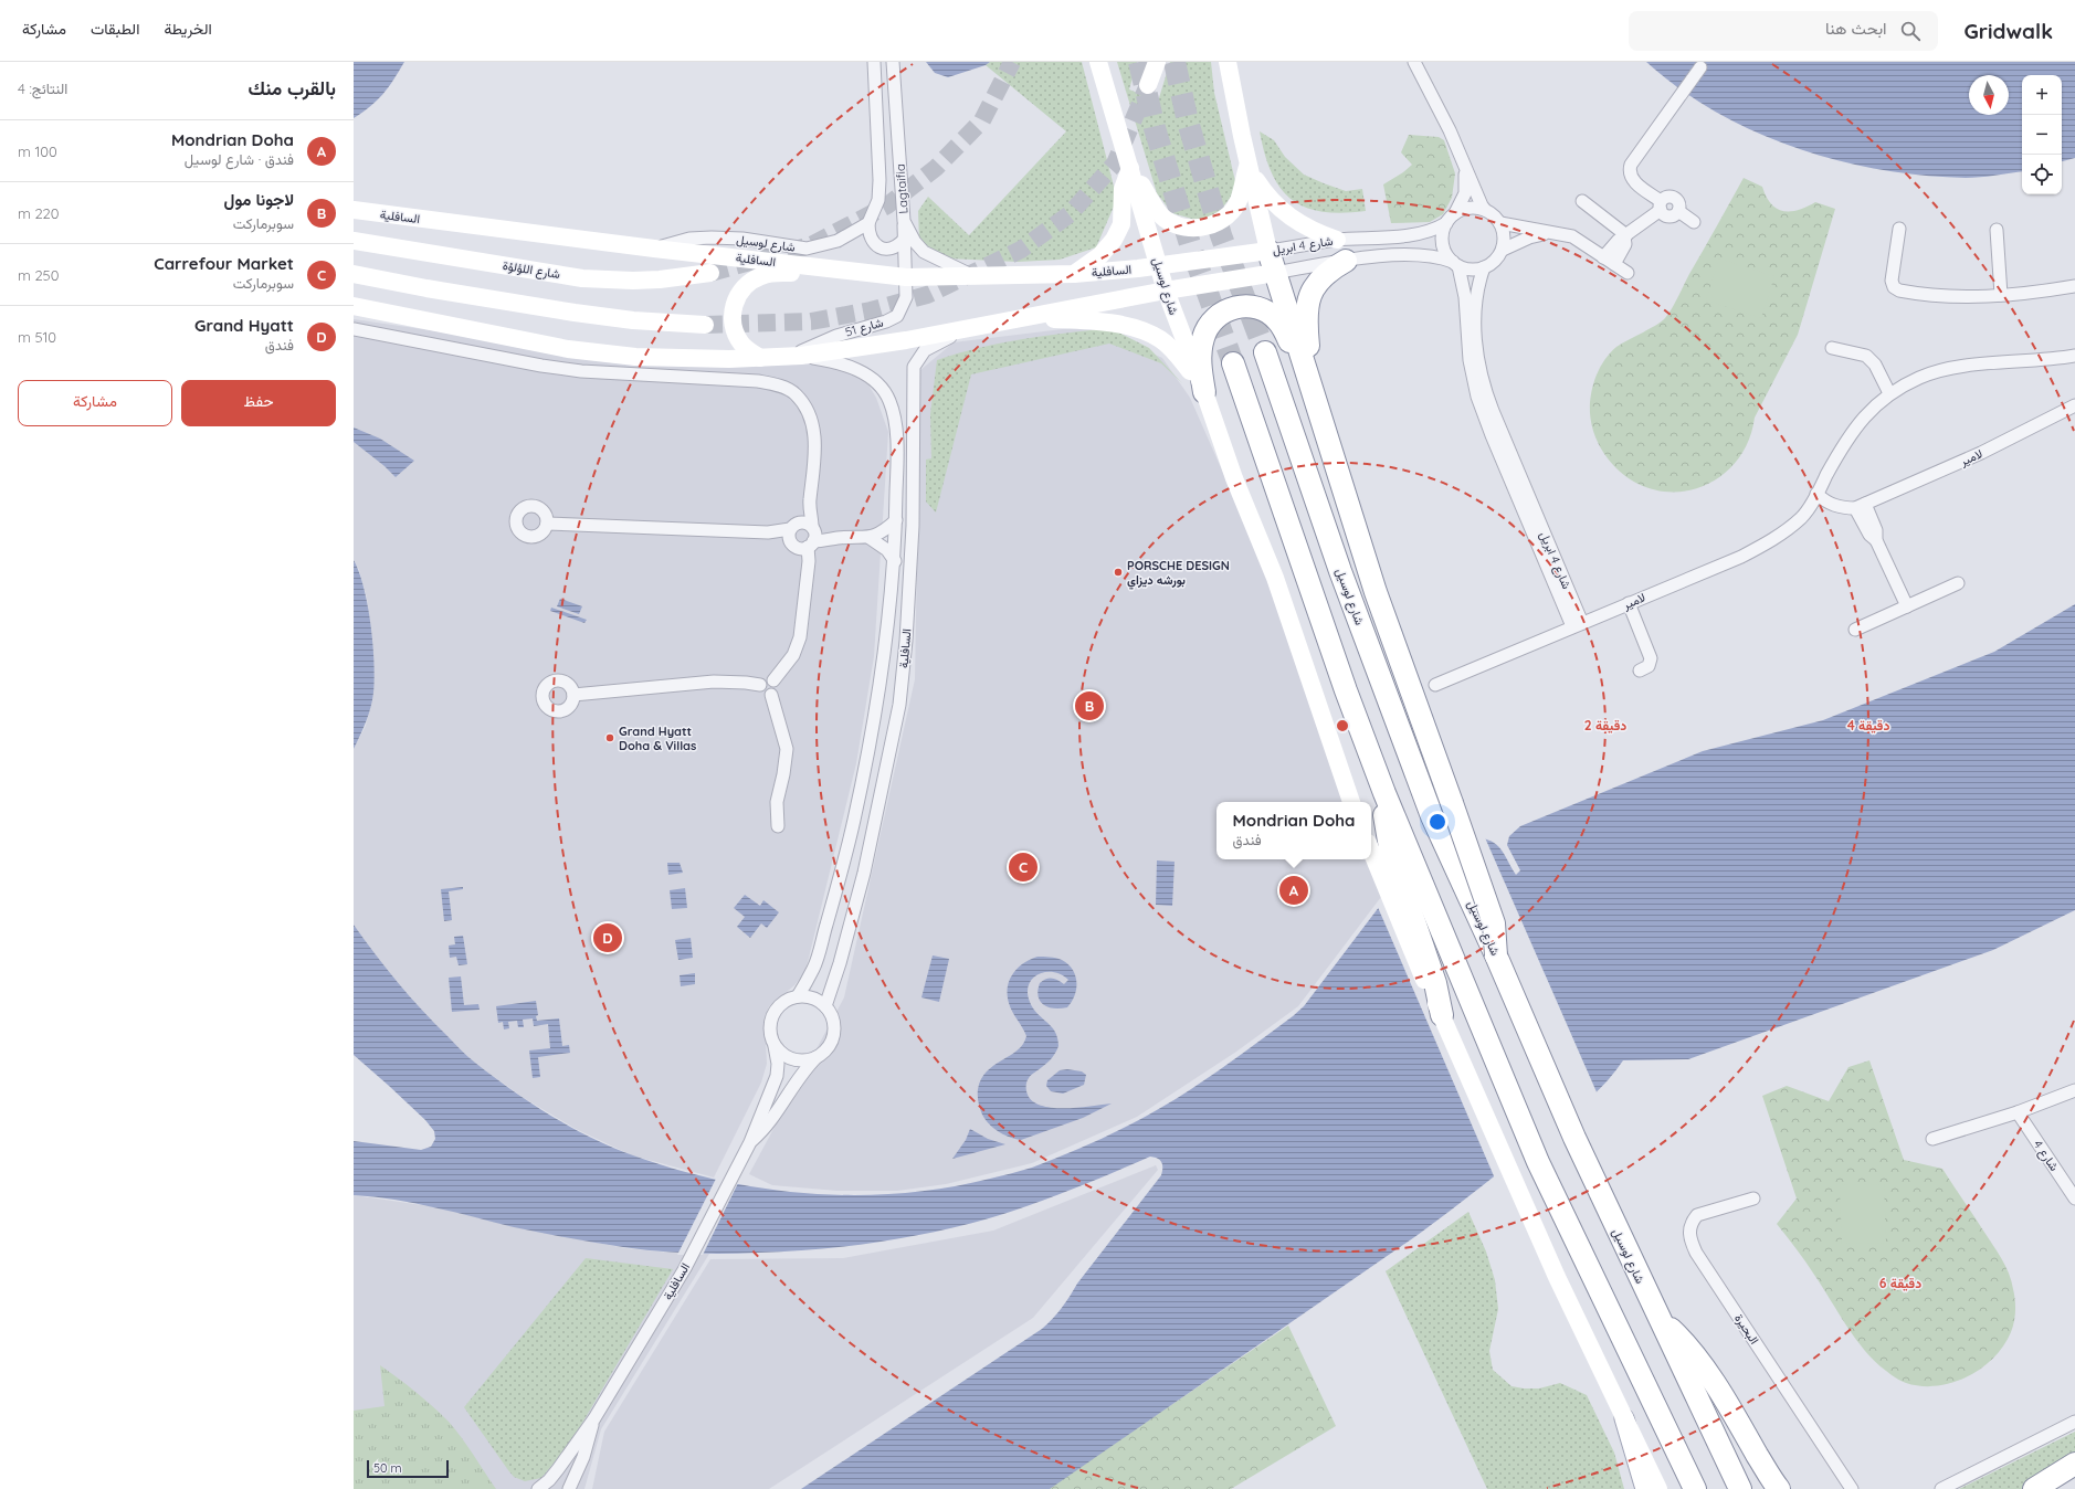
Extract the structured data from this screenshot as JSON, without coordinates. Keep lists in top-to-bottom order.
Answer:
{
  "streets": {
    "highway": ["شارع لوسيل"],
    "street": [
      "Lagtaifia",
      "السافلية",
      "شارع 4 ابريل",
      "شارع اللؤلؤة",
      "شارع 51",
      "لامير",
      "شارع 4",
      "البحيرة"
    ]
  },
  "crossings": [
    ["Lagtaifia", "السافلية"],
    ["Lagtaifia", "شارع 51"],
    ["السافلية", "شارع لوسيل"],
    ["السافلية", "شارع 4 ابريل"],
    ["السافلية", "شارع 51"],
    ["شارع لوسيل", "شارع 4 ابريل"],
    ["شارع 4 ابريل", "لامير"]
  ],
  "places": ["PORSCHE DESIGN بورشه ديزاي", "Grand Hyatt Doha & Villas"],
  "scale_bar": "50 m",
  "north": "bottom",
  "page": {
    "header": "Gridwalk",
    "search": "ابحث هنا",
    "nav": ["الخريطة", "الطبقات", "مشاركة"],
    "heading": ["بالقرب منك", "النتائج: 4"],
    "map_buttons": ["+", "−"],
    "list": [
      {
        "mark": "A",
        "name": "Mondrian Doha",
        "note": "فندق · شارع لوسيل",
        "value": "100 m"
      },
      {
        "mark": "B",
        "name": "لاجونا مول",
        "note": "سوبرماركت",
        "value": "220 m"
      },
      {
        "mark": "C",
        "name": "Carrefour Market",
        "note": "سوبرماركت",
        "value": "250 m"
      },
      {
        "mark": "D",
        "name": "Grand Hyatt",
        "note": "فندق",
        "value": "510 m"
      }
    ],
    "buttons": ["حفظ", "مشاركة"],
    "pins": [
      "B",
      "C",
      "A",
      "D"
    ],
    "popup": ["Mondrian Doha", "فندق"],
    "scale": "50 m"
  },
  "rings": ["2 دقيقة", "4 دقيقة", "6 دقيقة"]
}
